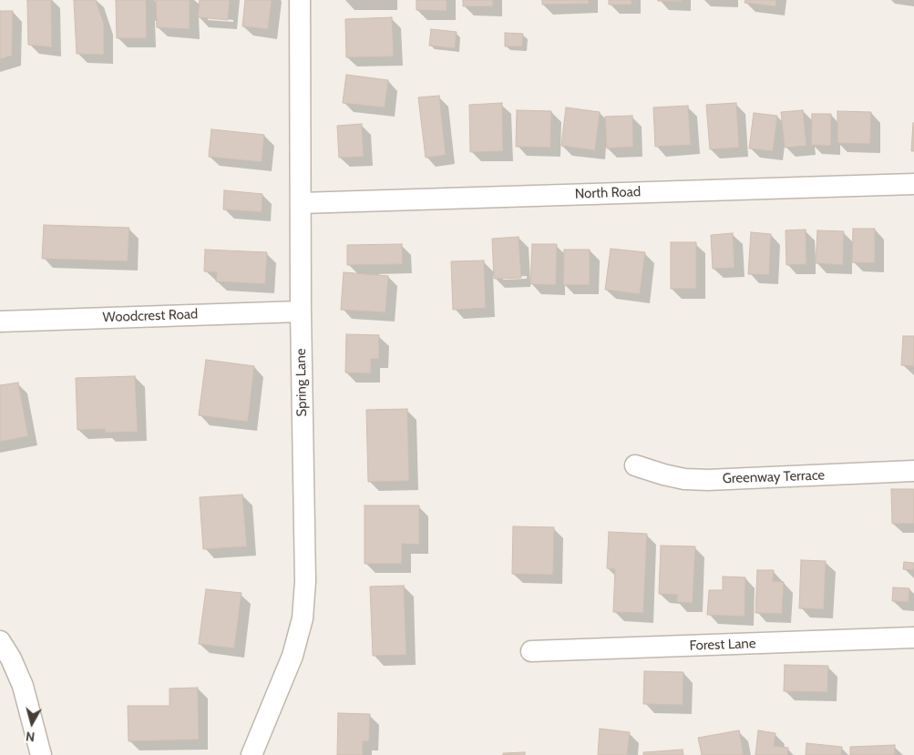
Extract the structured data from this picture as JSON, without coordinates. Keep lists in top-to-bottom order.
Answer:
{
  "streets": {
    "street": [
      "North Road",
      "Woodcrest Road",
      "Spring Lane",
      "Greenway Terrace",
      "Forest Lane"
    ]
  },
  "crossings": [
    ["North Road", "Spring Lane"],
    ["Woodcrest Road", "Spring Lane"]
  ],
  "north": "bottom"
}
